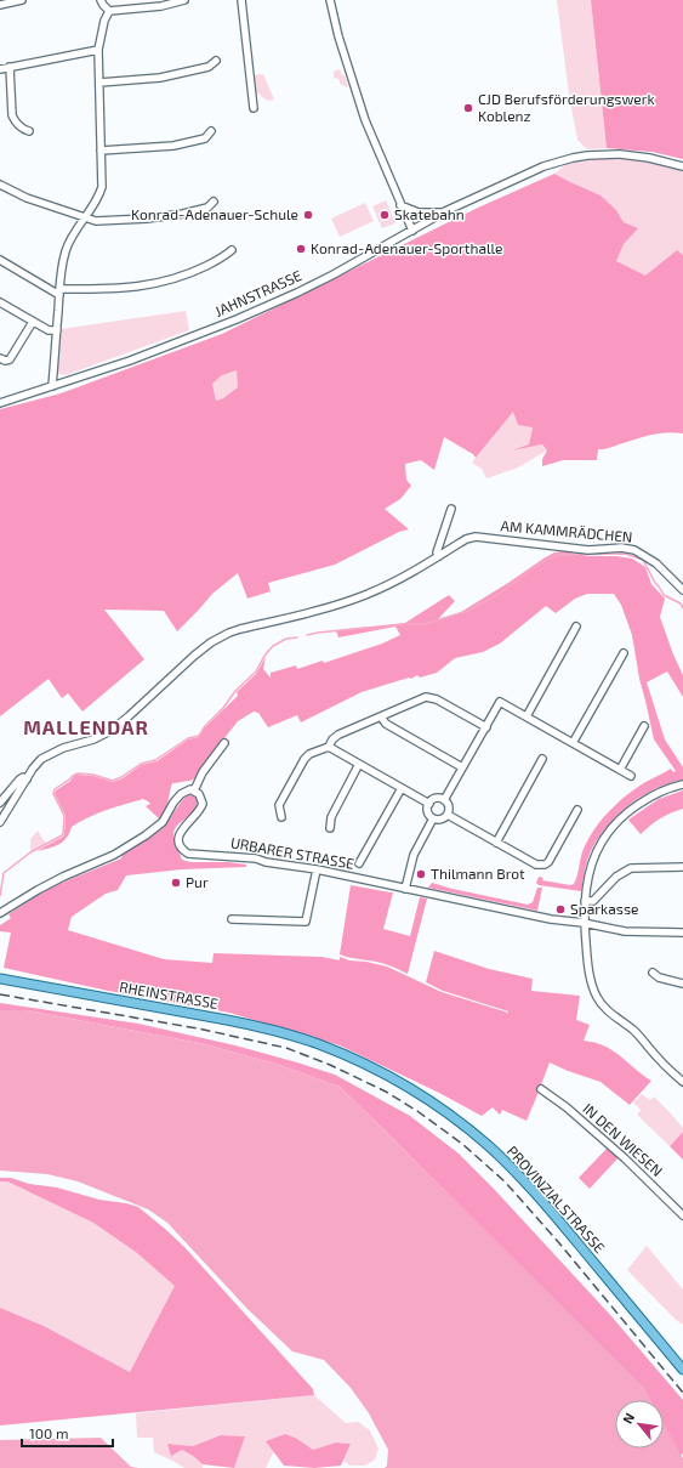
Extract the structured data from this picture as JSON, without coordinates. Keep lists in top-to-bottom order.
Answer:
{
  "streets": {
    "main road": ["RHEINSTRASSE", "PROVINZIALSTRASSE"],
    "street": [
      "JAHNSTRASSE",
      "AM KAMMRÄDCHEN",
      "URBARER STRASSE",
      "IN DEN WIESEN"
    ]
  },
  "crossings": [
    ["RHEINSTRASSE", "PROVINZIALSTRASSE"]
  ],
  "districts": ["MALLENDAR"],
  "places": [
    "CJD Berufsförderungswerk Koblenz",
    "Konrad-Adenauer-Schule",
    "Skatebahn",
    "Konrad-Adenauer-Sporthalle",
    "Thilmann Brot",
    "Pur",
    "Sparkasse"
  ],
  "scale_bar": "100 m",
  "north": "top left"
}
